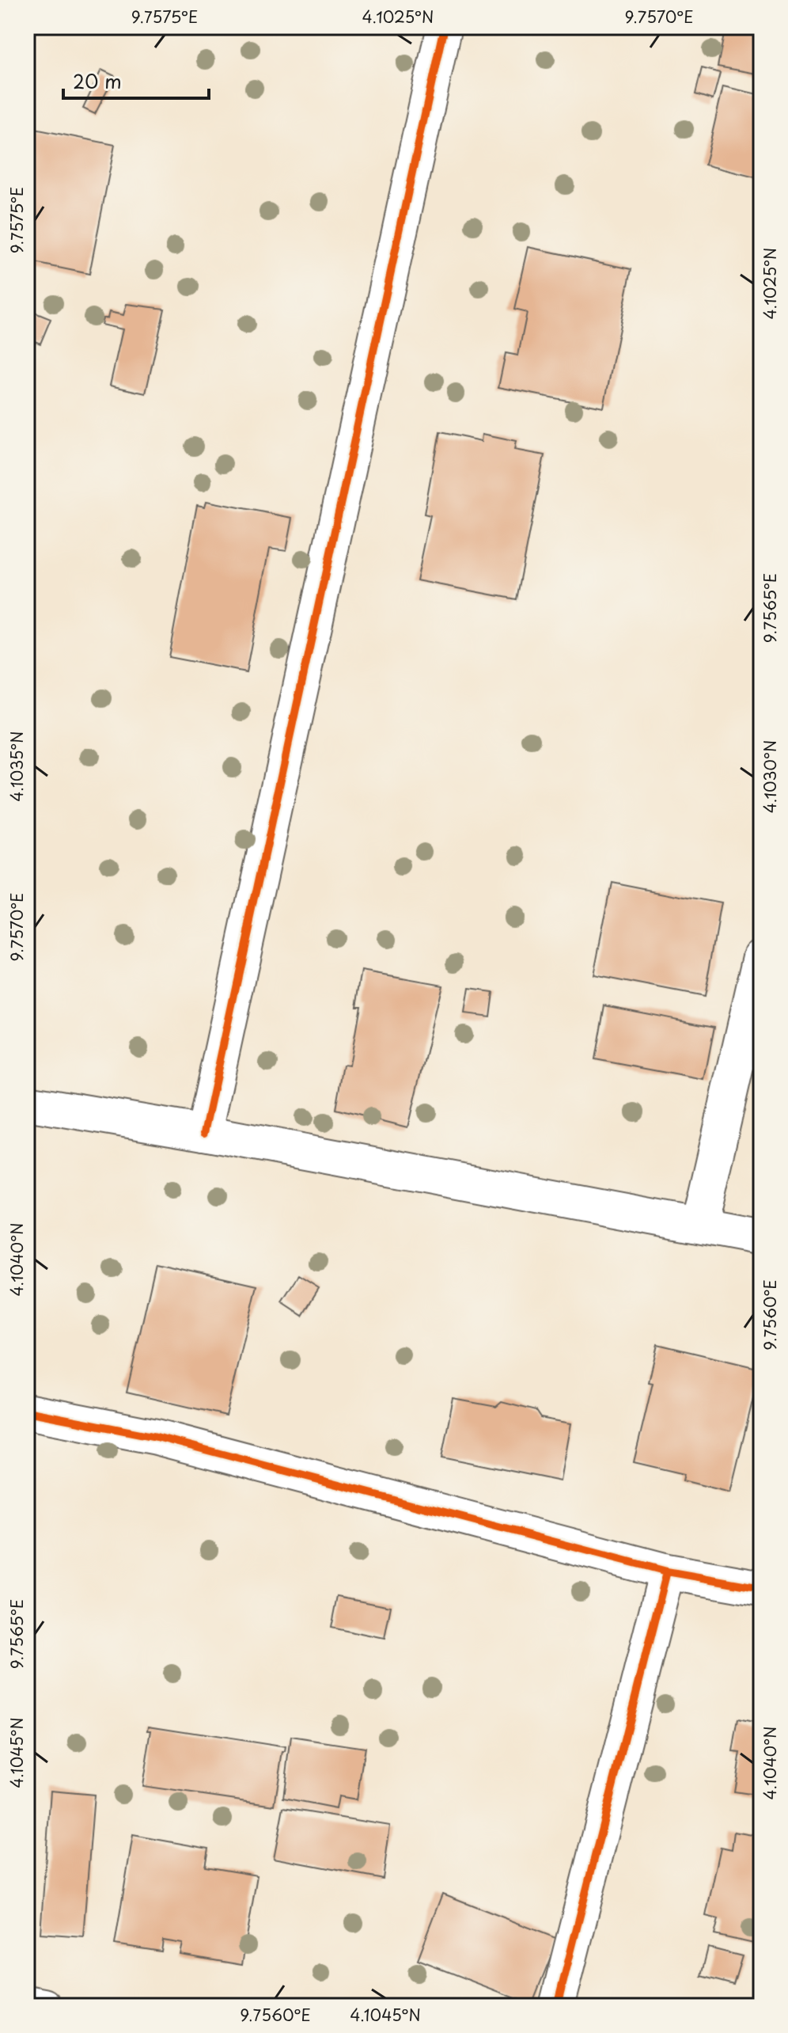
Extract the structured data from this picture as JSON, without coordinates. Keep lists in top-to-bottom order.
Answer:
{
  "scale_bar": "20 m",
  "coordinates": [
    "9.7575°E",
    "4.1025°N",
    "9.7570°E",
    "9.7565°E",
    "4.1035°N",
    "4.1030°N",
    "4.1040°N",
    "9.7560°E",
    "4.1045°N"
  ]
}
